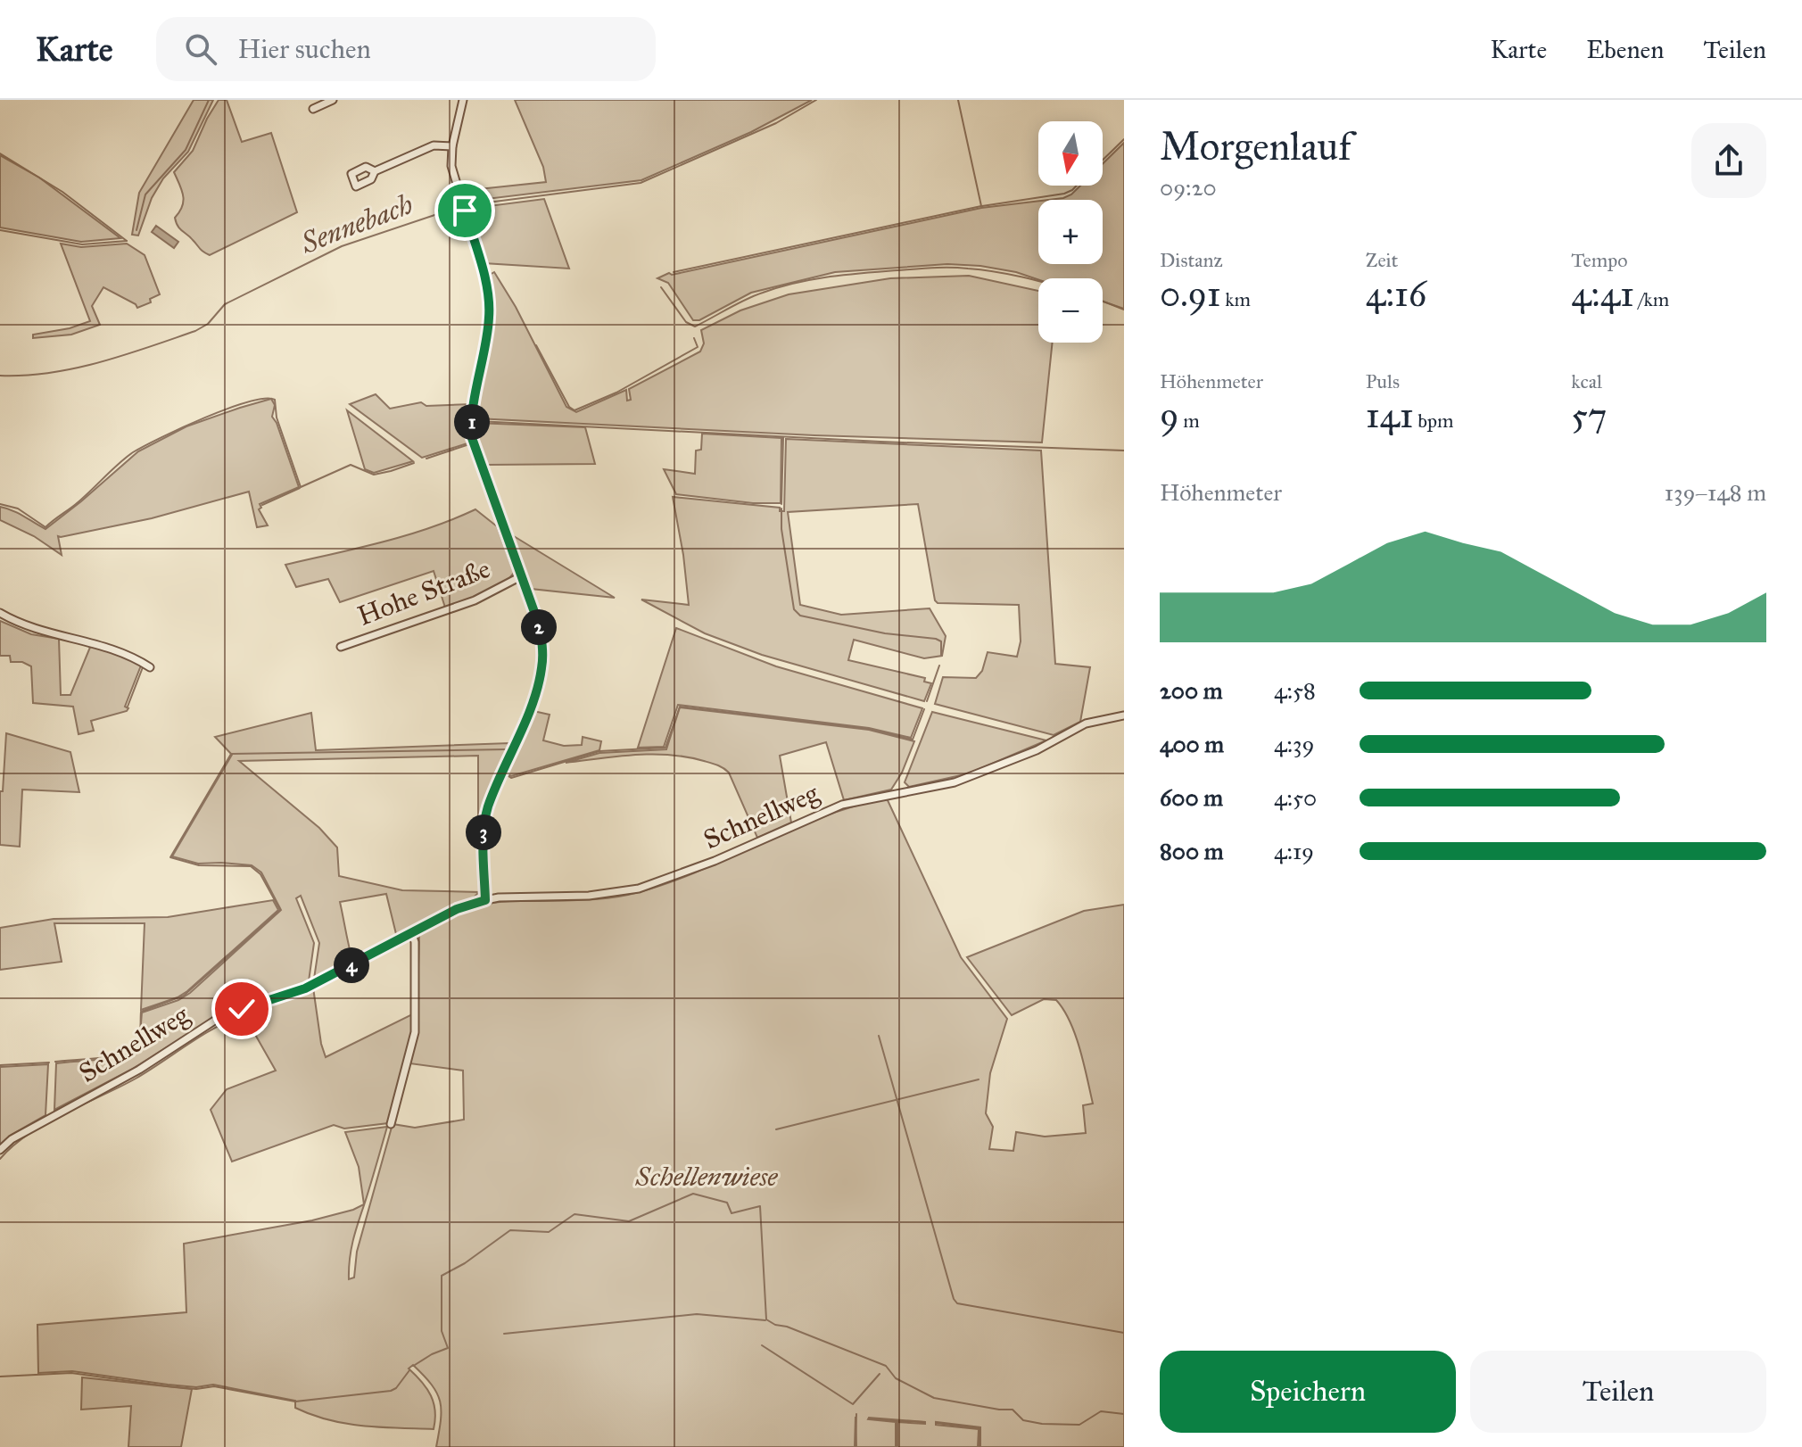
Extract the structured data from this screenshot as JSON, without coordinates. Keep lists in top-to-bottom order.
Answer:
{
  "streets": {
    "street": ["Hohe Straße", "Schnellweg"]
  },
  "water": ["Sennebach"],
  "parks": ["Schellenwiese"],
  "north": "bottom",
  "page": {
    "header": "Karte",
    "search": "Hier suchen",
    "nav": ["Karte", "Ebenen", "Teilen"],
    "heading": ["Morgenlauf", "09:20"],
    "map_buttons": ["+", "−"],
    "stats": [
      ["Distanz", "0.91 km"],
      ["Zeit", "4:16"],
      ["Tempo", "4:41 /km"],
      ["Höhenmeter", "9 m"],
      ["Puls", "141 bpm"],
      ["kcal", "57"]
    ],
    "pins": [
      "1",
      "2",
      "3",
      "4"
    ],
    "chart": ["Höhenmeter", "139–148 m"],
    "list": [
      {
        "name": "200 m",
        "note": "4:58"
      },
      {
        "name": "400 m",
        "note": "4:39"
      },
      {
        "name": "600 m",
        "note": "4:50"
      },
      {
        "name": "800 m",
        "note": "4:19"
      }
    ],
    "buttons": ["Speichern", "Teilen"]
  }
}
